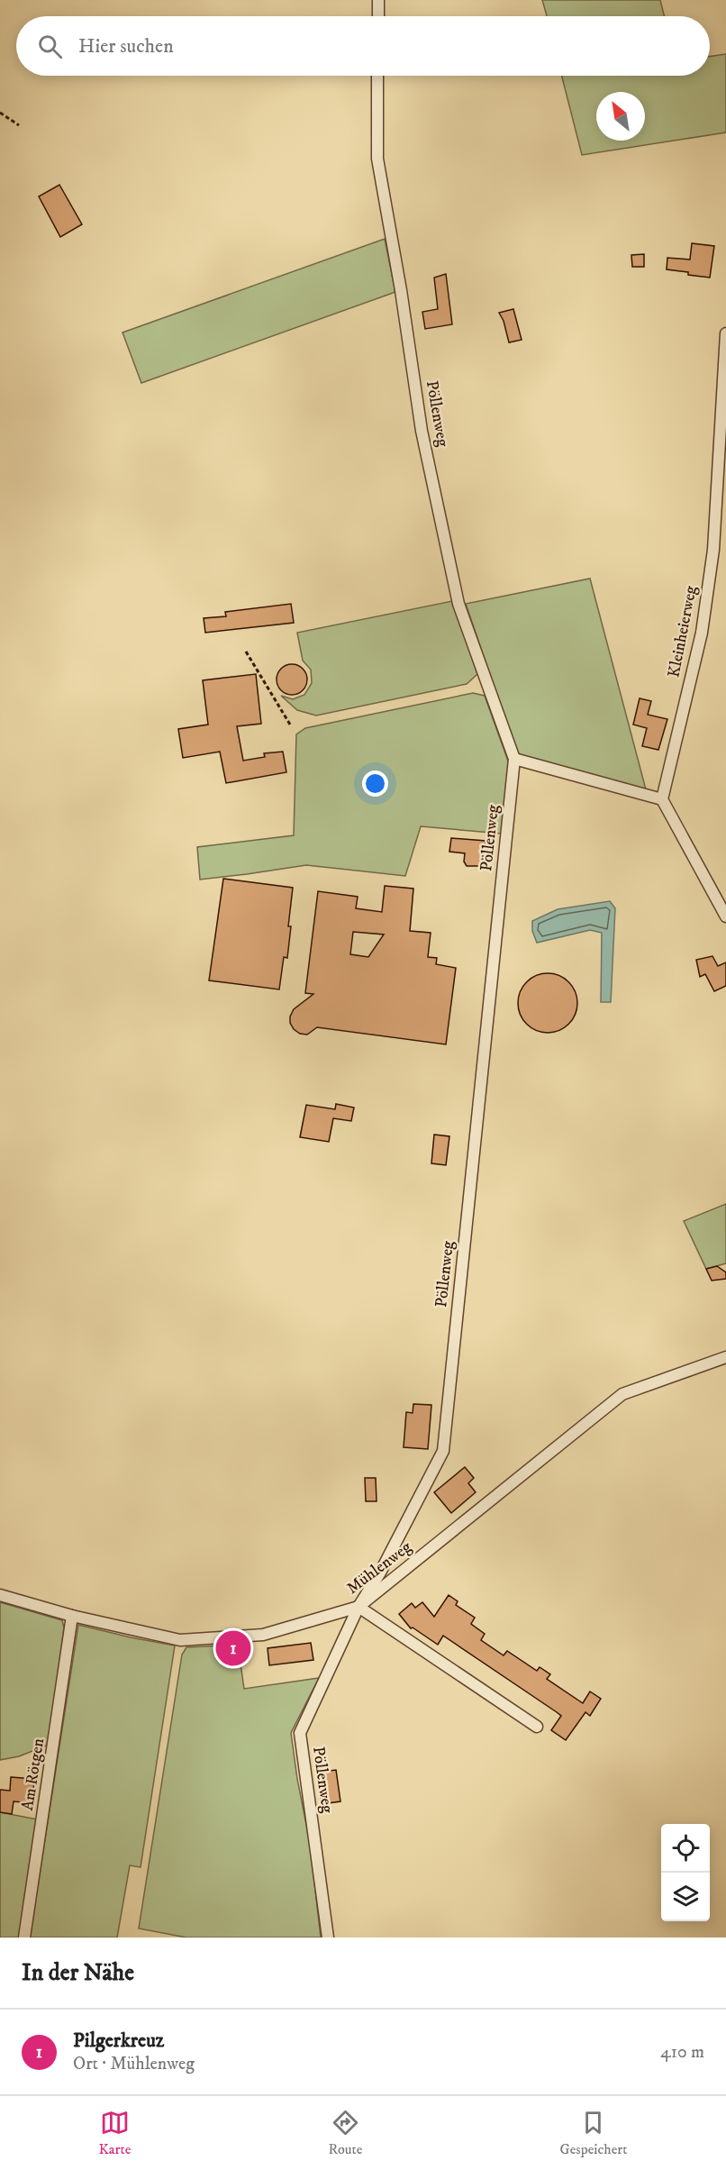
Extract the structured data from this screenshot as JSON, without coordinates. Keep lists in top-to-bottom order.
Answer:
{
  "streets": {
    "street": [
      "Pöllenweg",
      "Kleinheierweg",
      "Mühlenweg",
      "Am Rötgen"
    ]
  },
  "crossings": [
    ["Pöllenweg", "Mühlenweg"],
    ["Mühlenweg", "Am Rötgen"]
  ],
  "north": "top left",
  "page": {
    "search": "Hier suchen",
    "pins": "1",
    "heading": "In der Nähe",
    "list": [
      {
        "mark": "1",
        "name": "Pilgerkreuz",
        "note": "Ort · Mühlenweg",
        "value": "410 m"
      }
    ],
    "nav": ["Karte", "Route", "Gespeichert"]
  }
}
